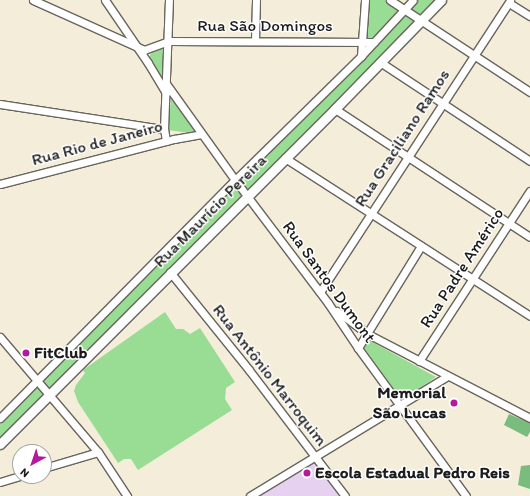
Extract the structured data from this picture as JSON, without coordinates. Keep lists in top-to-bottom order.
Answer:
{
  "streets": {
    "main road": ["Rua Maurício Pereira"],
    "street": [
      "Rua São Domingos",
      "Rua Graciliano Ramos",
      "Rua Rio de Janeiro",
      "Rua Padre Américo",
      "Rua Santos Dumont",
      "Rua Antônio Marroquim"
    ]
  },
  "crossings": [
    ["Rua São Domingos", "Rua Maurício Pereira"],
    ["Rua Graciliano Ramos", "Rua Santos Dumont"],
    ["Rua Rio de Janeiro", "Rua Santos Dumont"],
    ["Rua Maurício Pereira", "Rua Santos Dumont"],
    ["Rua Maurício Pereira", "Rua Antônio Marroquim"]
  ],
  "places": ["FitClub", "Memorial São Lucas", "Escola Estadual Pedro Reis"],
  "north": "bottom left"
}
